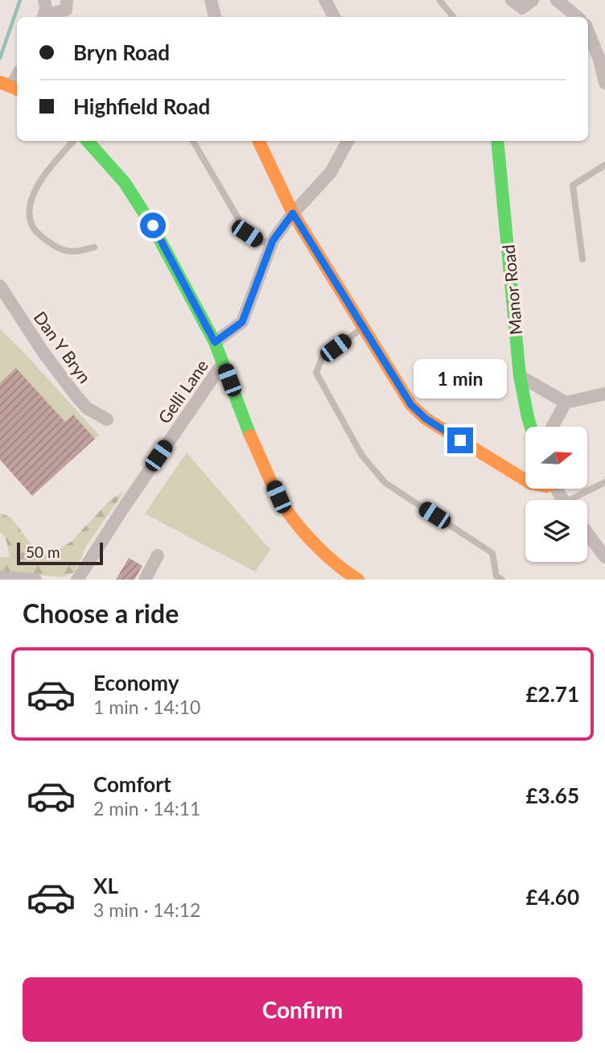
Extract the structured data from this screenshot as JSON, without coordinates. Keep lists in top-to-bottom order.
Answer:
{
  "streets": {
    "street": ["Manor Road", "Dan Y Bryn", "Gelli Lane"]
  },
  "scale_bar": "50 m",
  "north": "right",
  "page": {
    "banner": ["Bryn Road", "Highfield Road"],
    "bubble": "1 min",
    "scale": "50 m",
    "heading": "Choose a ride",
    "list": [
      {
        "name": "Economy",
        "note": "1 min · 14:10",
        "value": "£2.71"
      },
      {
        "name": "Comfort",
        "note": "2 min · 14:11",
        "value": "£3.65"
      },
      {
        "name": "XL",
        "note": "3 min · 14:12",
        "value": "£4.60"
      }
    ],
    "buttons": "Confirm"
  }
}
